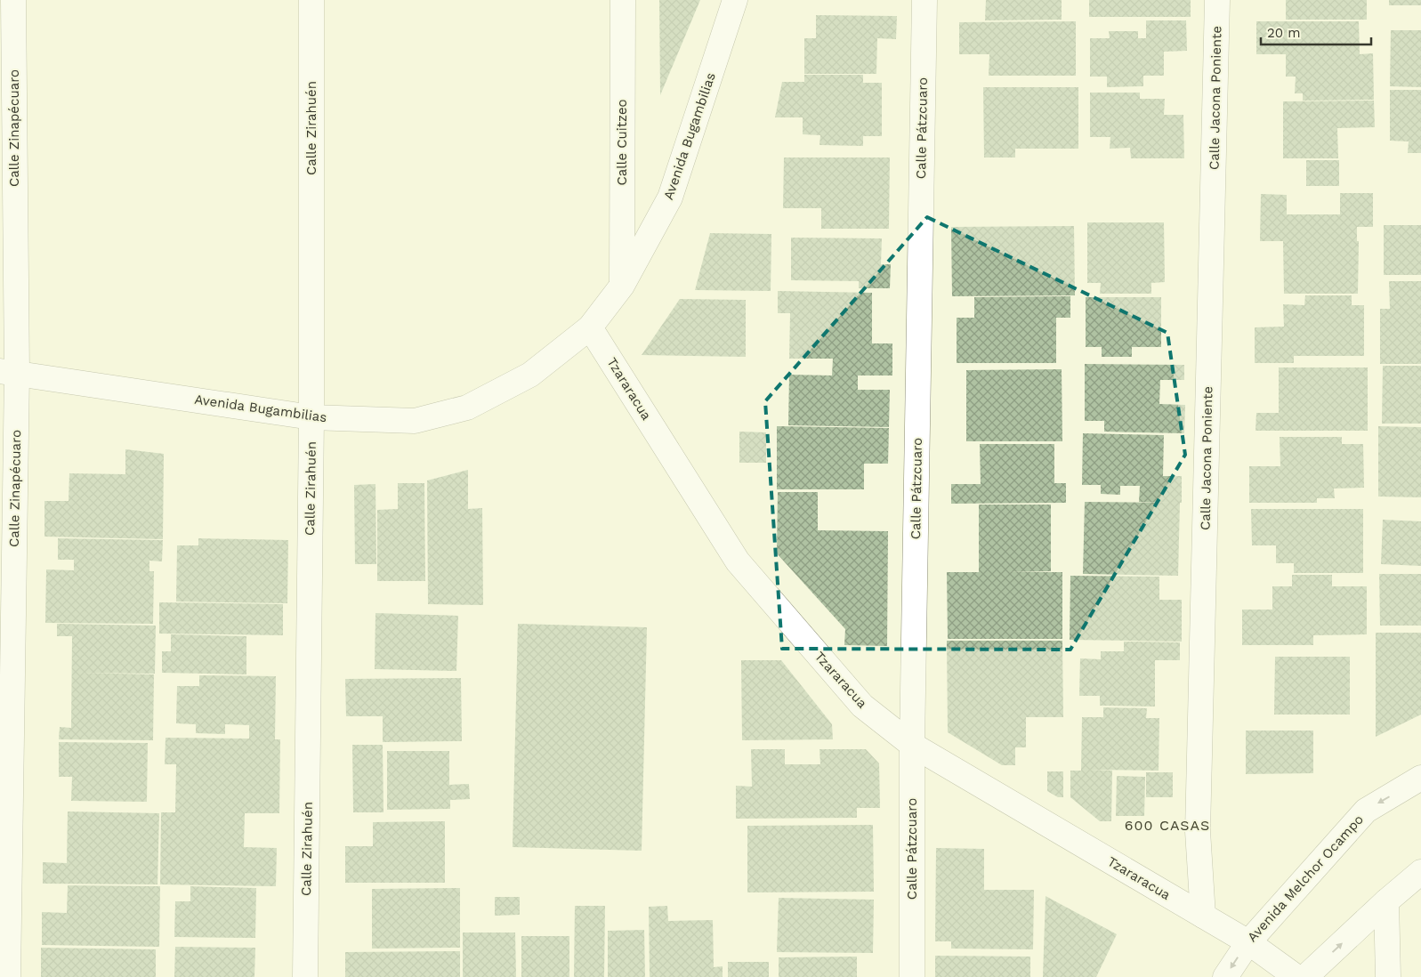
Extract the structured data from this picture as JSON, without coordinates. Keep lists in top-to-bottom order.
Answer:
{
  "streets": {
    "street": [
      "Calle Jacona Poniente",
      "Calle Zinapécuaro",
      "Calle Zirahuén",
      "Calle Pátzcuaro",
      "Avenida Bugambilias",
      "Calle Cuitzeo",
      "Tzararacua",
      "Avenida Melchor Ocampo"
    ]
  },
  "crossings": [
    ["Calle Jacona Poniente", "Tzararacua"],
    ["Calle Zinapécuaro", "Avenida Bugambilias"],
    ["Calle Zirahuén", "Avenida Bugambilias"],
    ["Calle Pátzcuaro", "Tzararacua"],
    ["Avenida Bugambilias", "Calle Cuitzeo"],
    ["Avenida Bugambilias", "Tzararacua"],
    ["Tzararacua", "Avenida Melchor Ocampo"]
  ],
  "districts": ["600 CASAS"],
  "scale_bar": "20 m"
}
